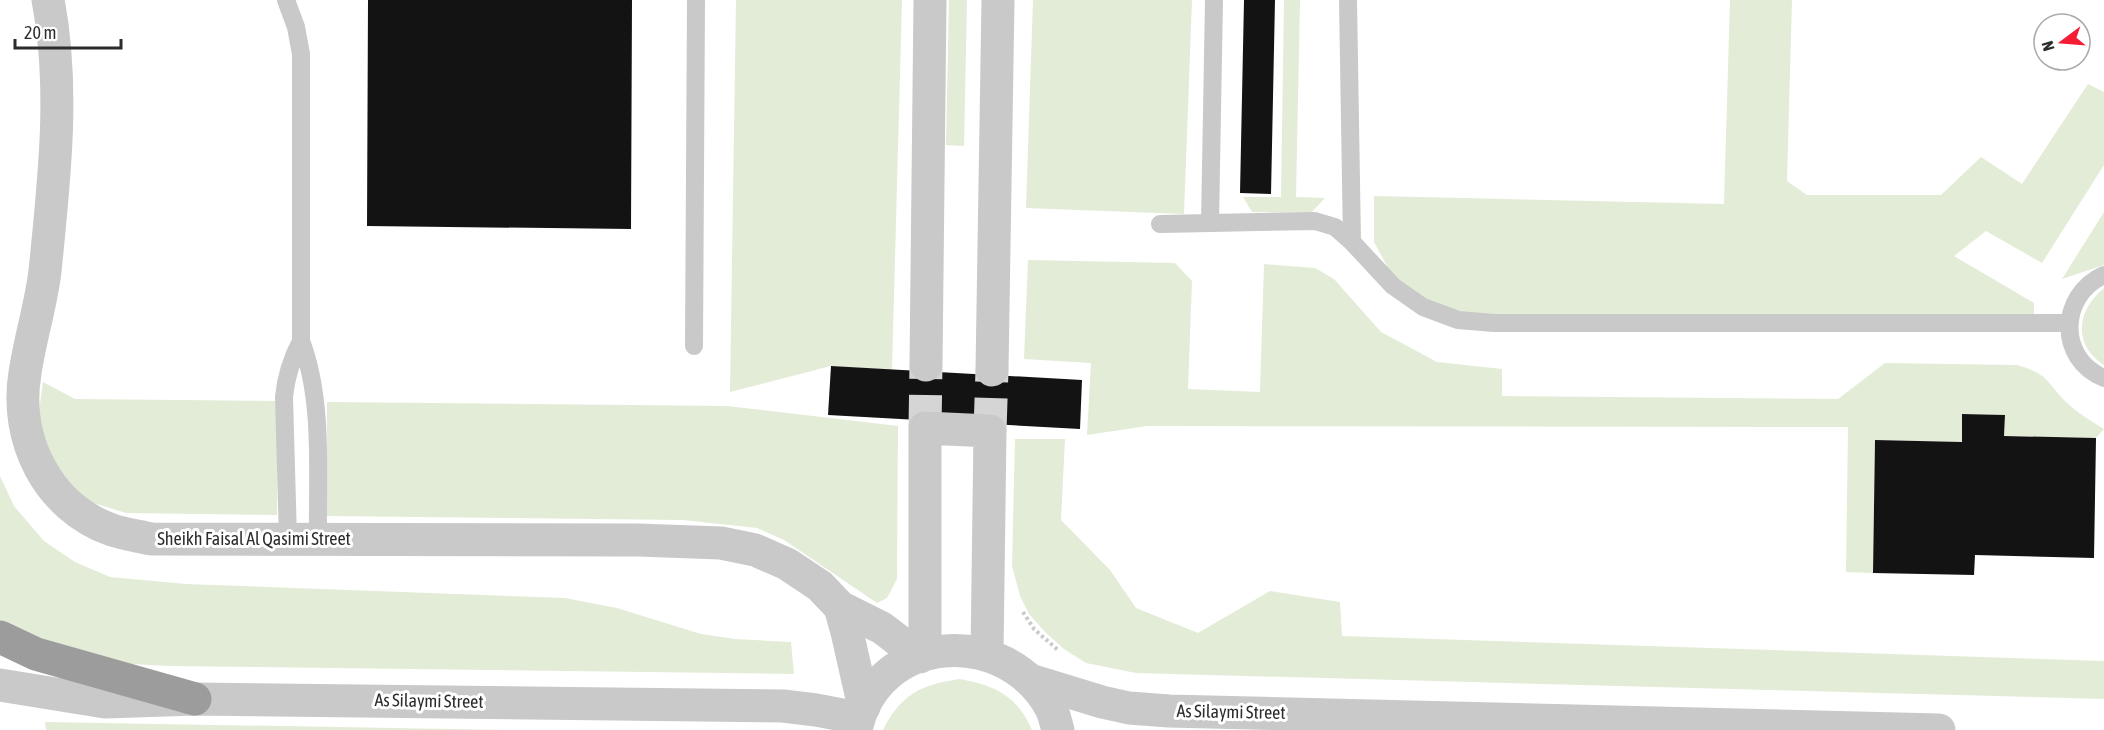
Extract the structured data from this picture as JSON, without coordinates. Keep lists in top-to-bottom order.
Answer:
{
  "streets": {
    "street": ["Sheikh Faisal Al Qasimi Street", "As Silaymi Street"]
  },
  "crossings": [
    ["Sheikh Faisal Al Qasimi Street", "As Silaymi Street"]
  ],
  "scale_bar": "20 m",
  "north": "left"
}
